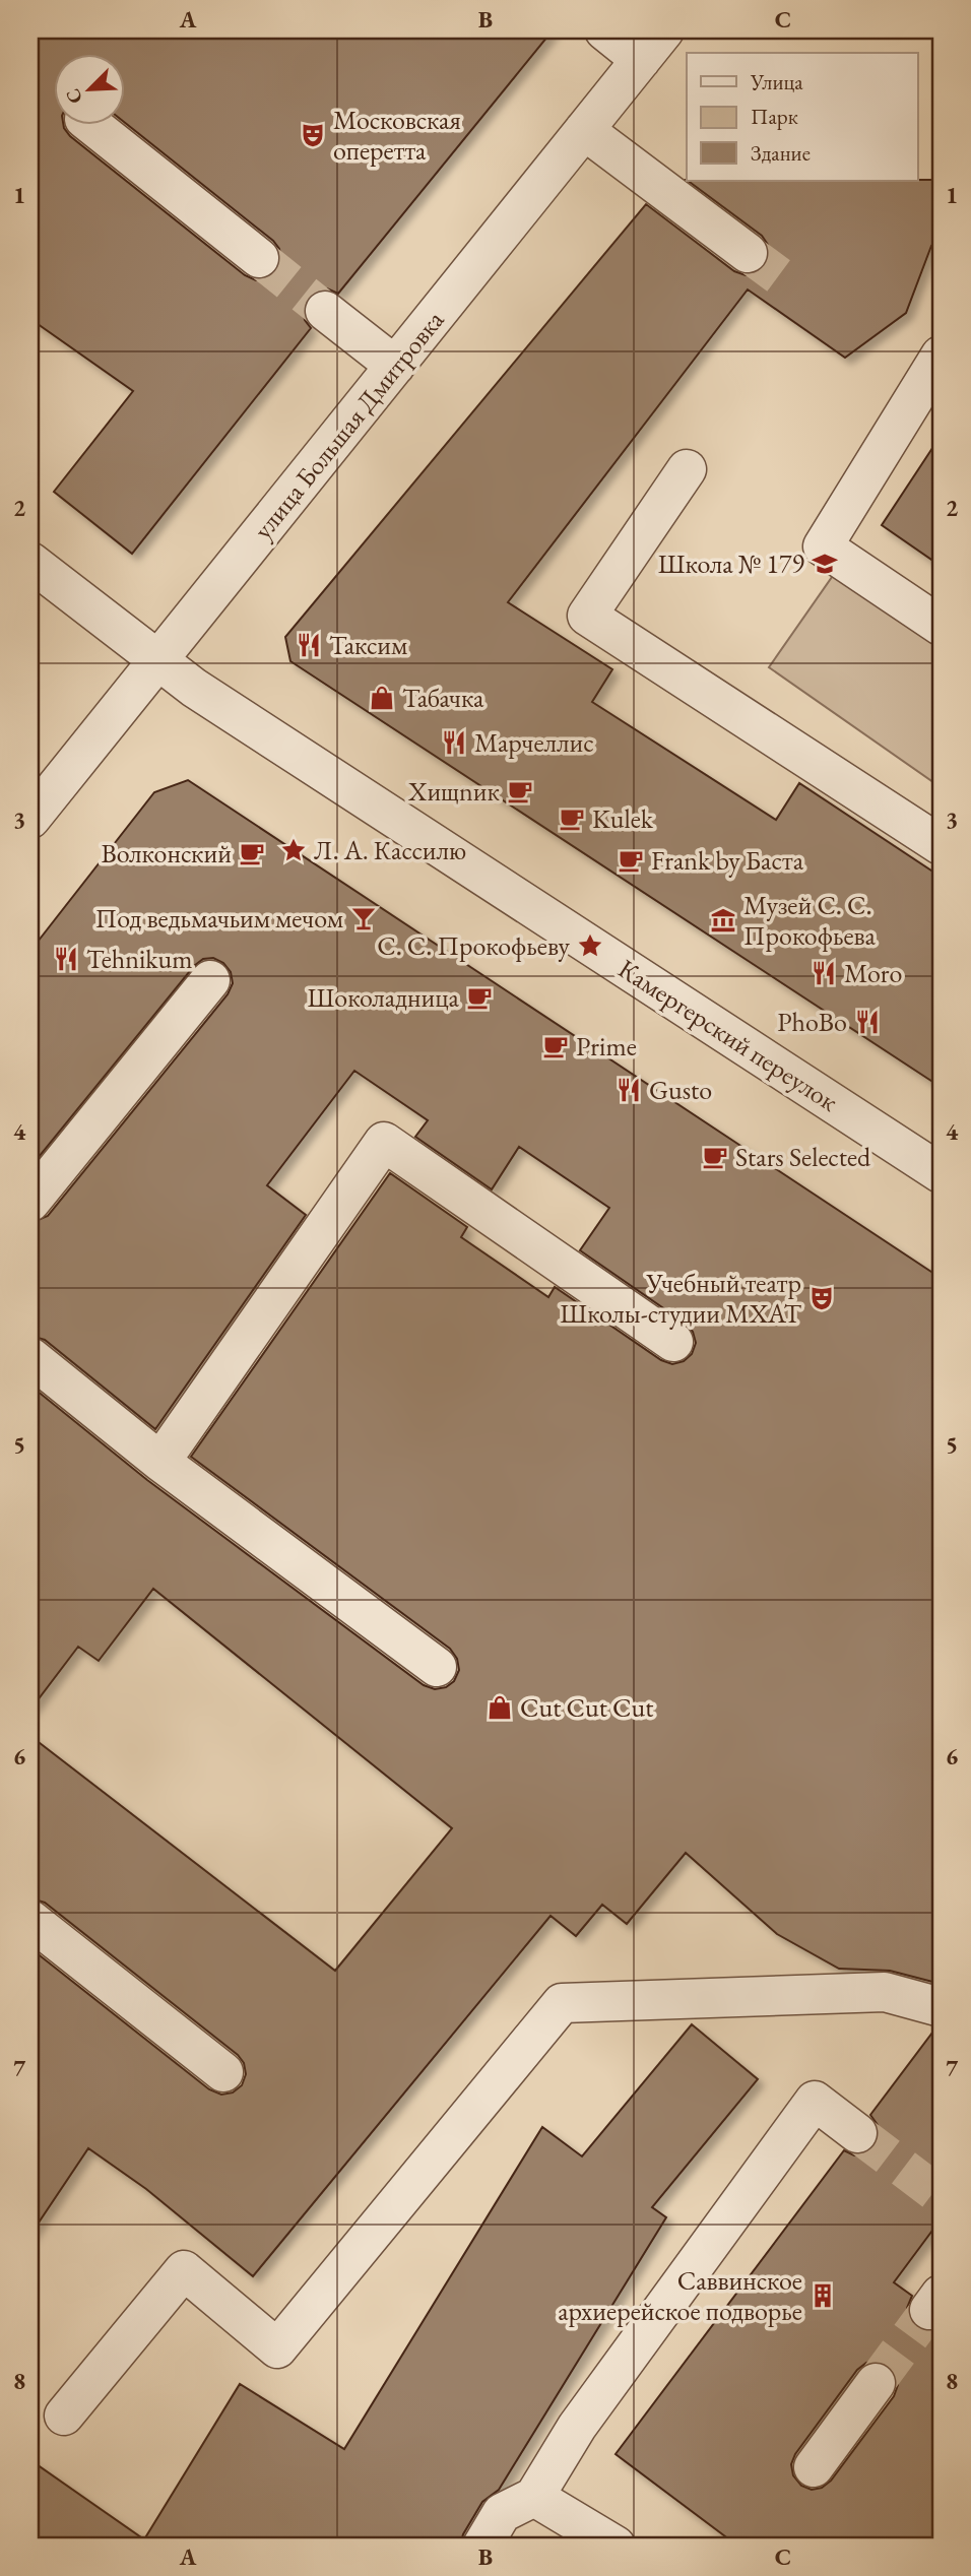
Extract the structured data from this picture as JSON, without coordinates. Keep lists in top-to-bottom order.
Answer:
{
  "streets": {
    "street": ["улица Большая Дмитровка", "Камергерский переулок"]
  },
  "crossings": [
    ["улица Большая Дмитровка", "Камергерский переулок"]
  ],
  "places": {
    "theatre": ["Московская оперетта", "Учебный театр Школы-студии МХАТ"],
    "school or university": ["Школа № 179"],
    "restaurant": [
      "Таксим",
      "Марчеллис",
      "Tehnikum",
      "Moro",
      "PhoBo",
      "Gusto"
    ],
    "shop": ["Табачка", "Cut Cut Cut"],
    "cafe": [
      "Хищnик",
      "Kulek",
      "Волконский",
      "Frank by Баста",
      "Шоколадница",
      "Prime",
      "Stars Selected"
    ],
    "place": ["Л. А. Кассилю", "С. С. Прокофьеву"],
    "bar": ["Под ведьмачьим мечом"],
    "museum": ["Музей С. С. Прокофьева"],
    "building": ["Саввинское архиерейское подворье"]
  },
  "legend": ["Улица", "Парк", "Здание"],
  "north": "bottom left",
  "grid": {
    "columns": ["A", "B", "C"],
    "rows": [
      "1",
      "2",
      "3",
      "4",
      "5",
      "6",
      "7",
      "8"
    ]
  }
}
